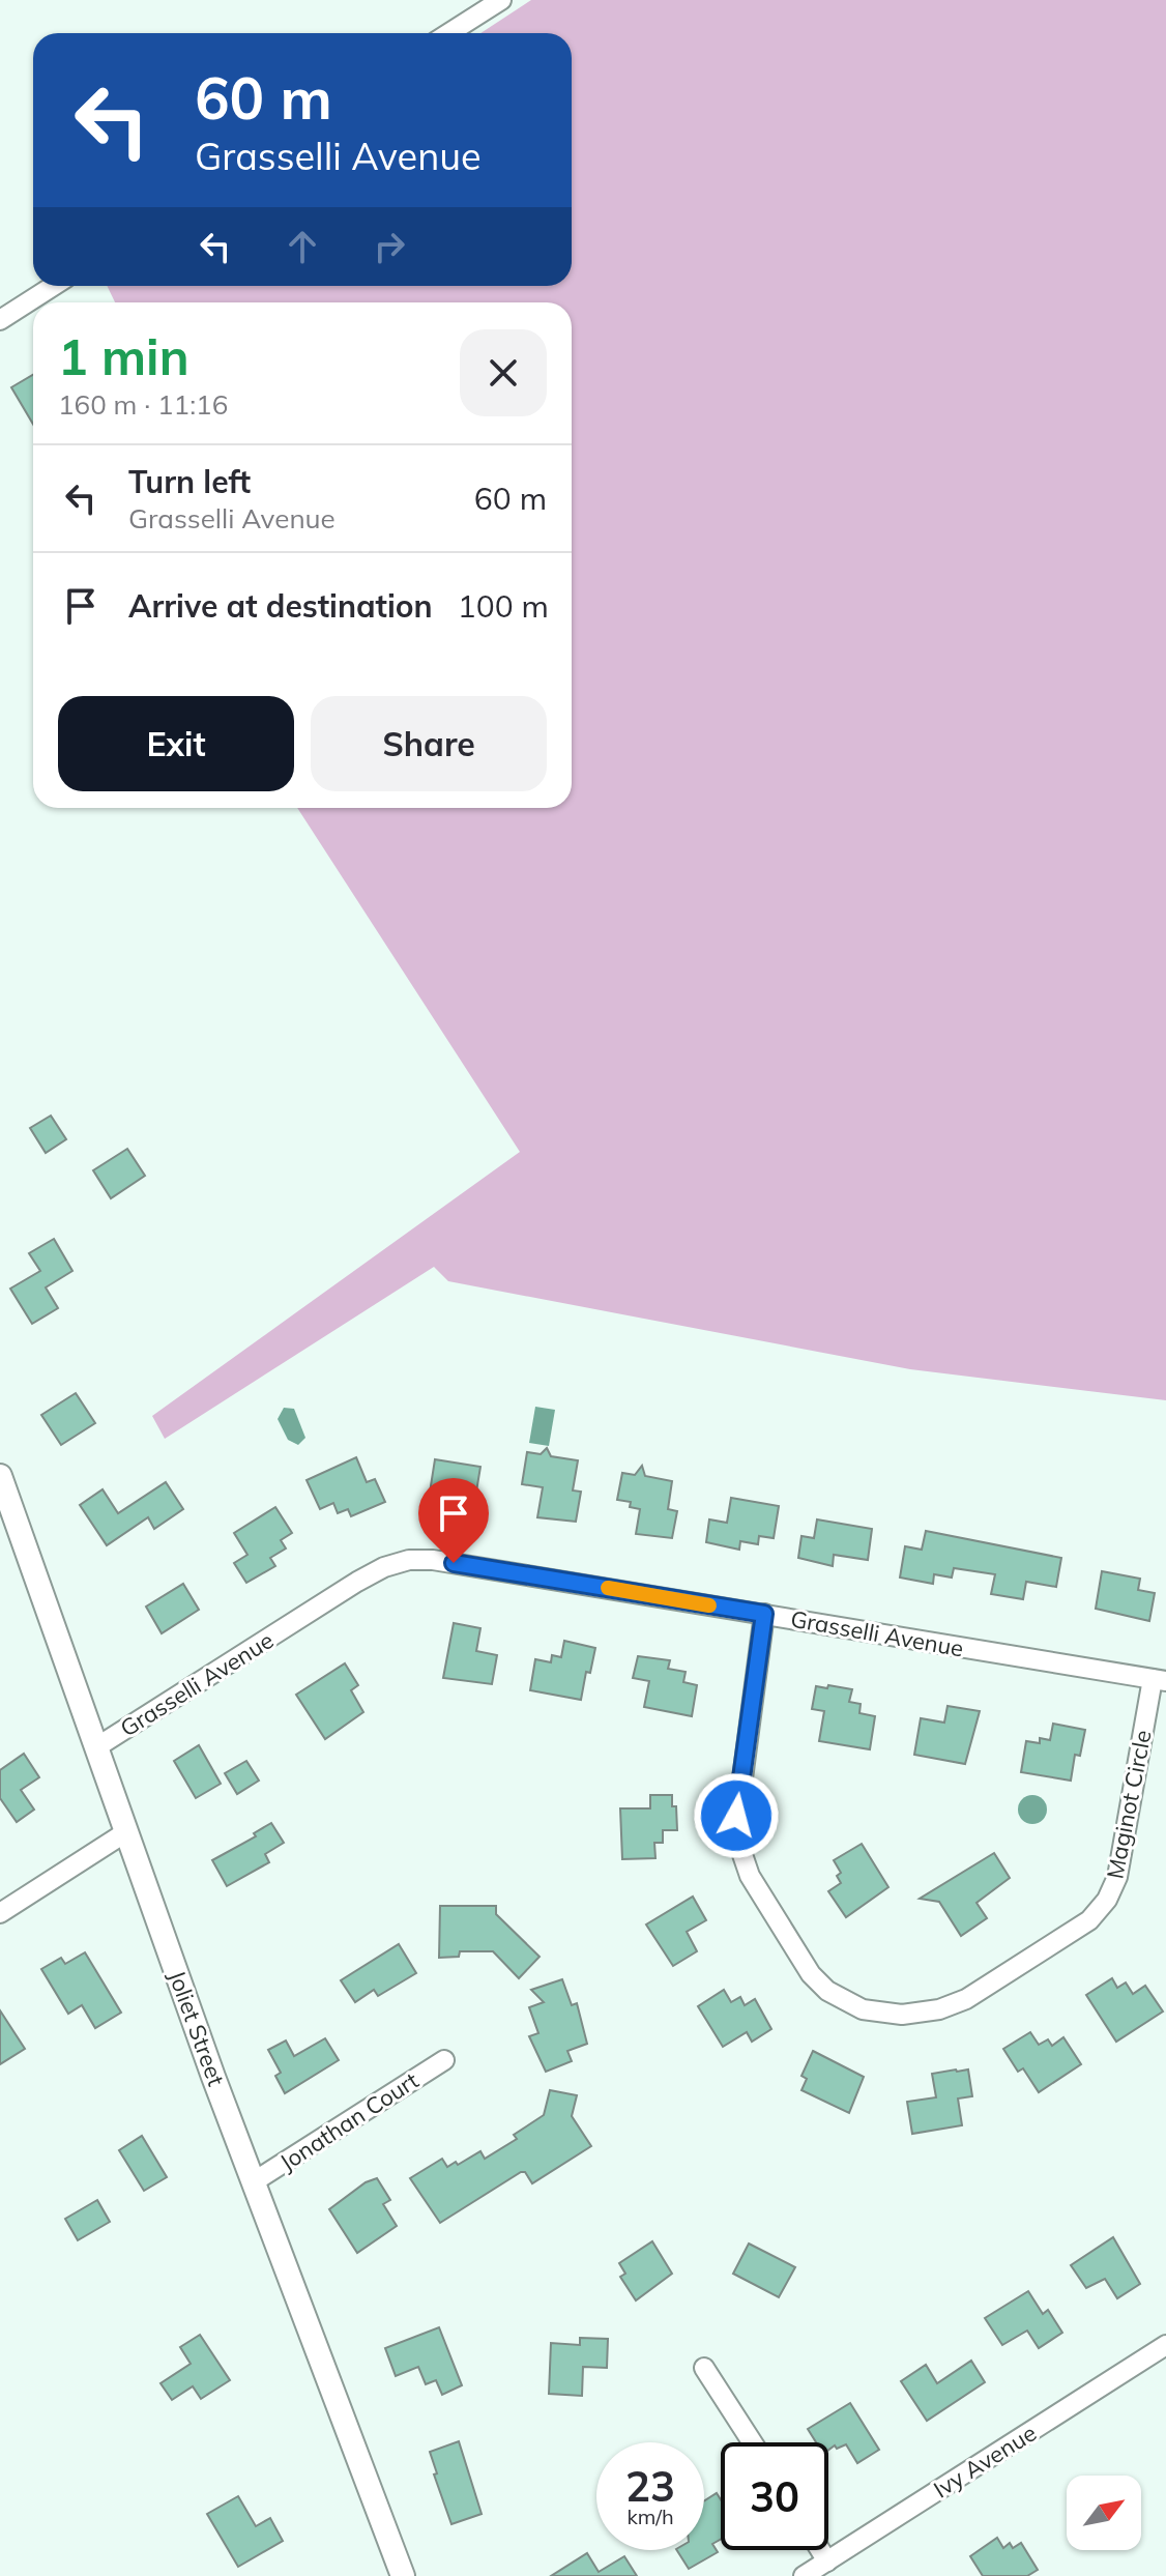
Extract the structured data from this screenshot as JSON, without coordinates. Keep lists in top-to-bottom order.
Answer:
{
  "streets": {
    "street": [
      "Grasselli Avenue",
      "Maginot Circle",
      "Joliet Street",
      "Jonathan Court",
      "Ivy Avenue"
    ]
  },
  "crossings": [
    ["Grasselli Avenue", "Maginot Circle"],
    ["Grasselli Avenue", "Joliet Street"],
    ["Joliet Street", "Jonathan Court"]
  ],
  "north": "top right",
  "page": {
    "turn": ["60 m", "Grasselli Avenue"],
    "heading": ["1 min", "160 m · 11:16"],
    "list": [
      {
        "name": "Turn left",
        "note": "Grasselli Avenue",
        "value": "60 m"
      },
      {
        "name": "Arrive at destination",
        "value": "100 m"
      }
    ],
    "buttons": ["Exit", "Share"],
    "speed": "23 km/h",
    "limit": "30"
  }
}
